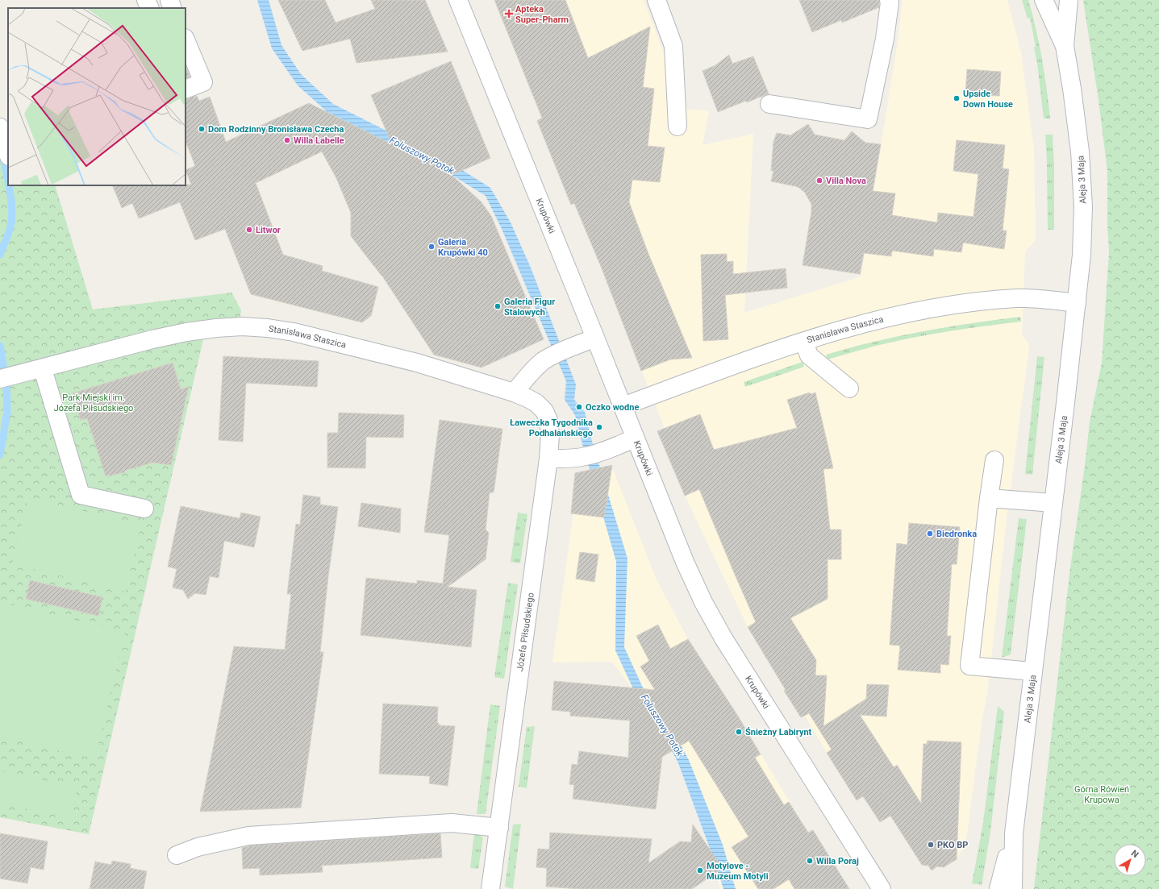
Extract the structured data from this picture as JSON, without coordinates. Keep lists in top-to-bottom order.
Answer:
{
  "streets": {
    "street": [
      "Aleja 3 Maja",
      "Krupówki",
      "Stanisława Staszica",
      "Józefa Piłsudskiego"
    ]
  },
  "crossings": [
    ["Aleja 3 Maja", "Stanisława Staszica"],
    ["Krupówki", "Stanisława Staszica"],
    ["Stanisława Staszica", "Józefa Piłsudskiego"]
  ],
  "water": ["Foluszowy Potok"],
  "parks": ["Park Miejski im. Józefa Piłsudskiego", "Górna Rówień Krupowa"],
  "places": {
    "health": ["Apteka Super-Pharm"],
    "other": [
      "Upside Down House",
      "Dom Rodzinny Bronisława Czecha",
      "Willa Labelle",
      "Villa Nova",
      "Litwor",
      "Galeria Krupówki 40",
      "Galeria Figur Stalowych",
      "Oczko wodne",
      "Ławeczka Tygodnika Podhalańskiego",
      "Biedronka",
      "Śnieżny Labirynt",
      "PKO BP",
      "Willa Poraj",
      "Motylove - Muzeum Motyli"
    ]
  },
  "north": "top right"
}
